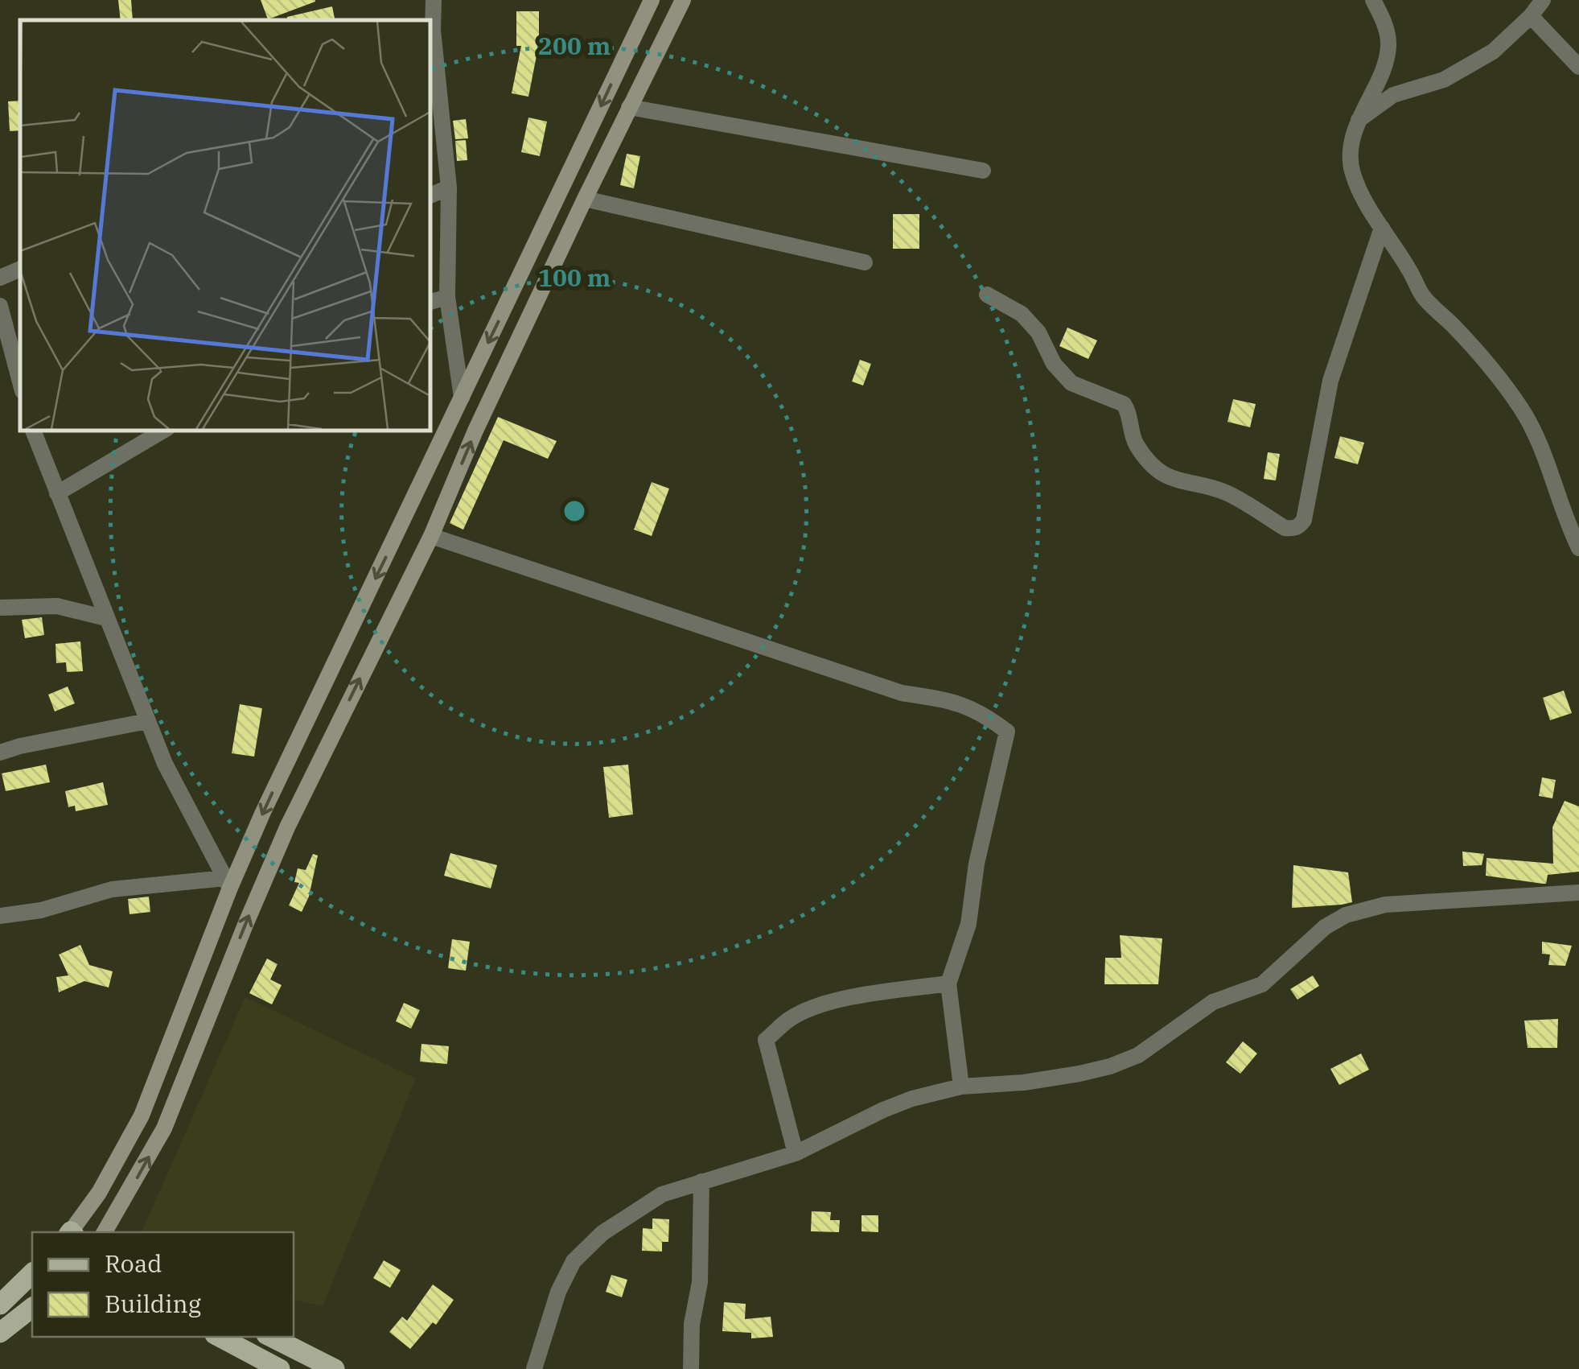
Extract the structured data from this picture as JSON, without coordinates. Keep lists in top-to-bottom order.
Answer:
{
  "legend": ["Road", "Building"],
  "rings": ["200 m", "100 m"]
}
